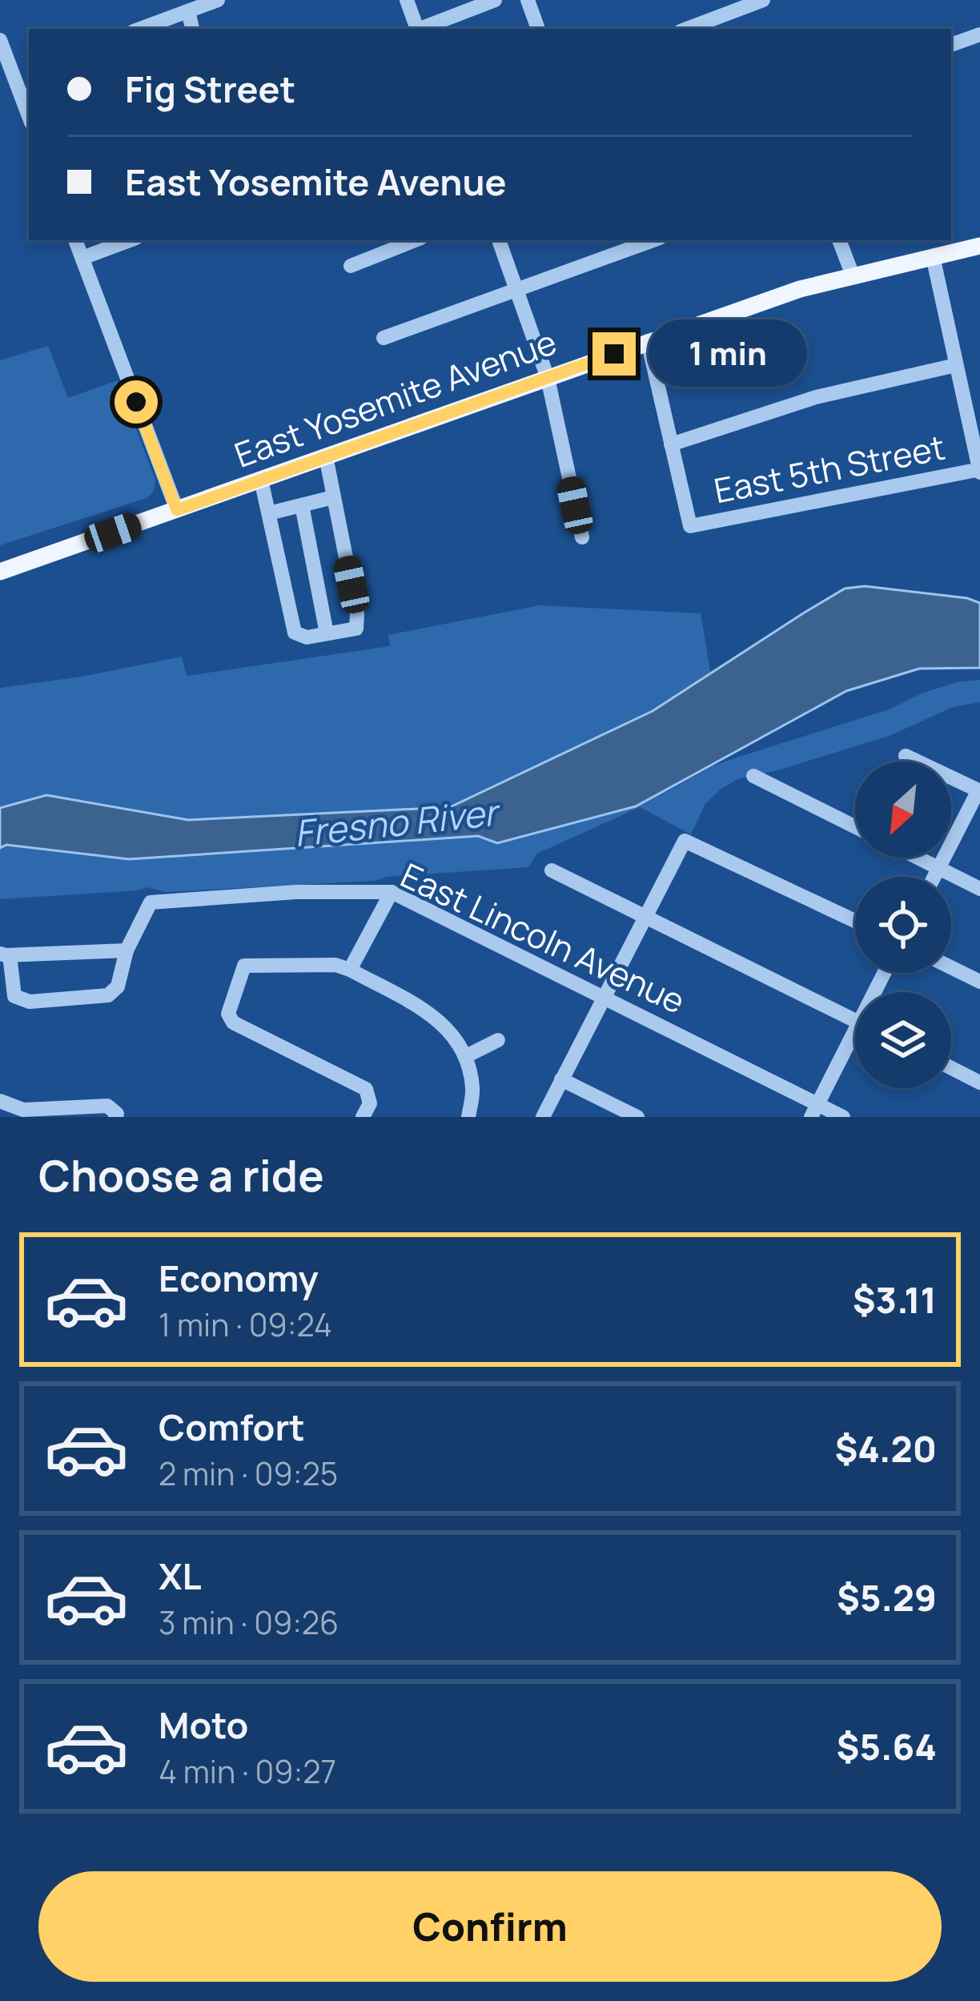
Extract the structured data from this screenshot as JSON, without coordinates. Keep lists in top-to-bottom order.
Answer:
{
  "streets": {
    "main road": ["East Yosemite Avenue"],
    "street": ["East 5th Street", "East Lincoln Avenue"]
  },
  "water": ["Fresno River"],
  "north": "bottom left",
  "page": {
    "banner": ["Fig Street", "East Yosemite Avenue"],
    "bubble": "1 min",
    "heading": "Choose a ride",
    "list": [
      {
        "name": "Economy",
        "note": "1 min · 09:24",
        "value": "$3.11"
      },
      {
        "name": "Comfort",
        "note": "2 min · 09:25",
        "value": "$4.20"
      },
      {
        "name": "XL",
        "note": "3 min · 09:26",
        "value": "$5.29"
      },
      {
        "name": "Moto",
        "note": "4 min · 09:27",
        "value": "$5.64"
      }
    ],
    "buttons": "Confirm"
  }
}
